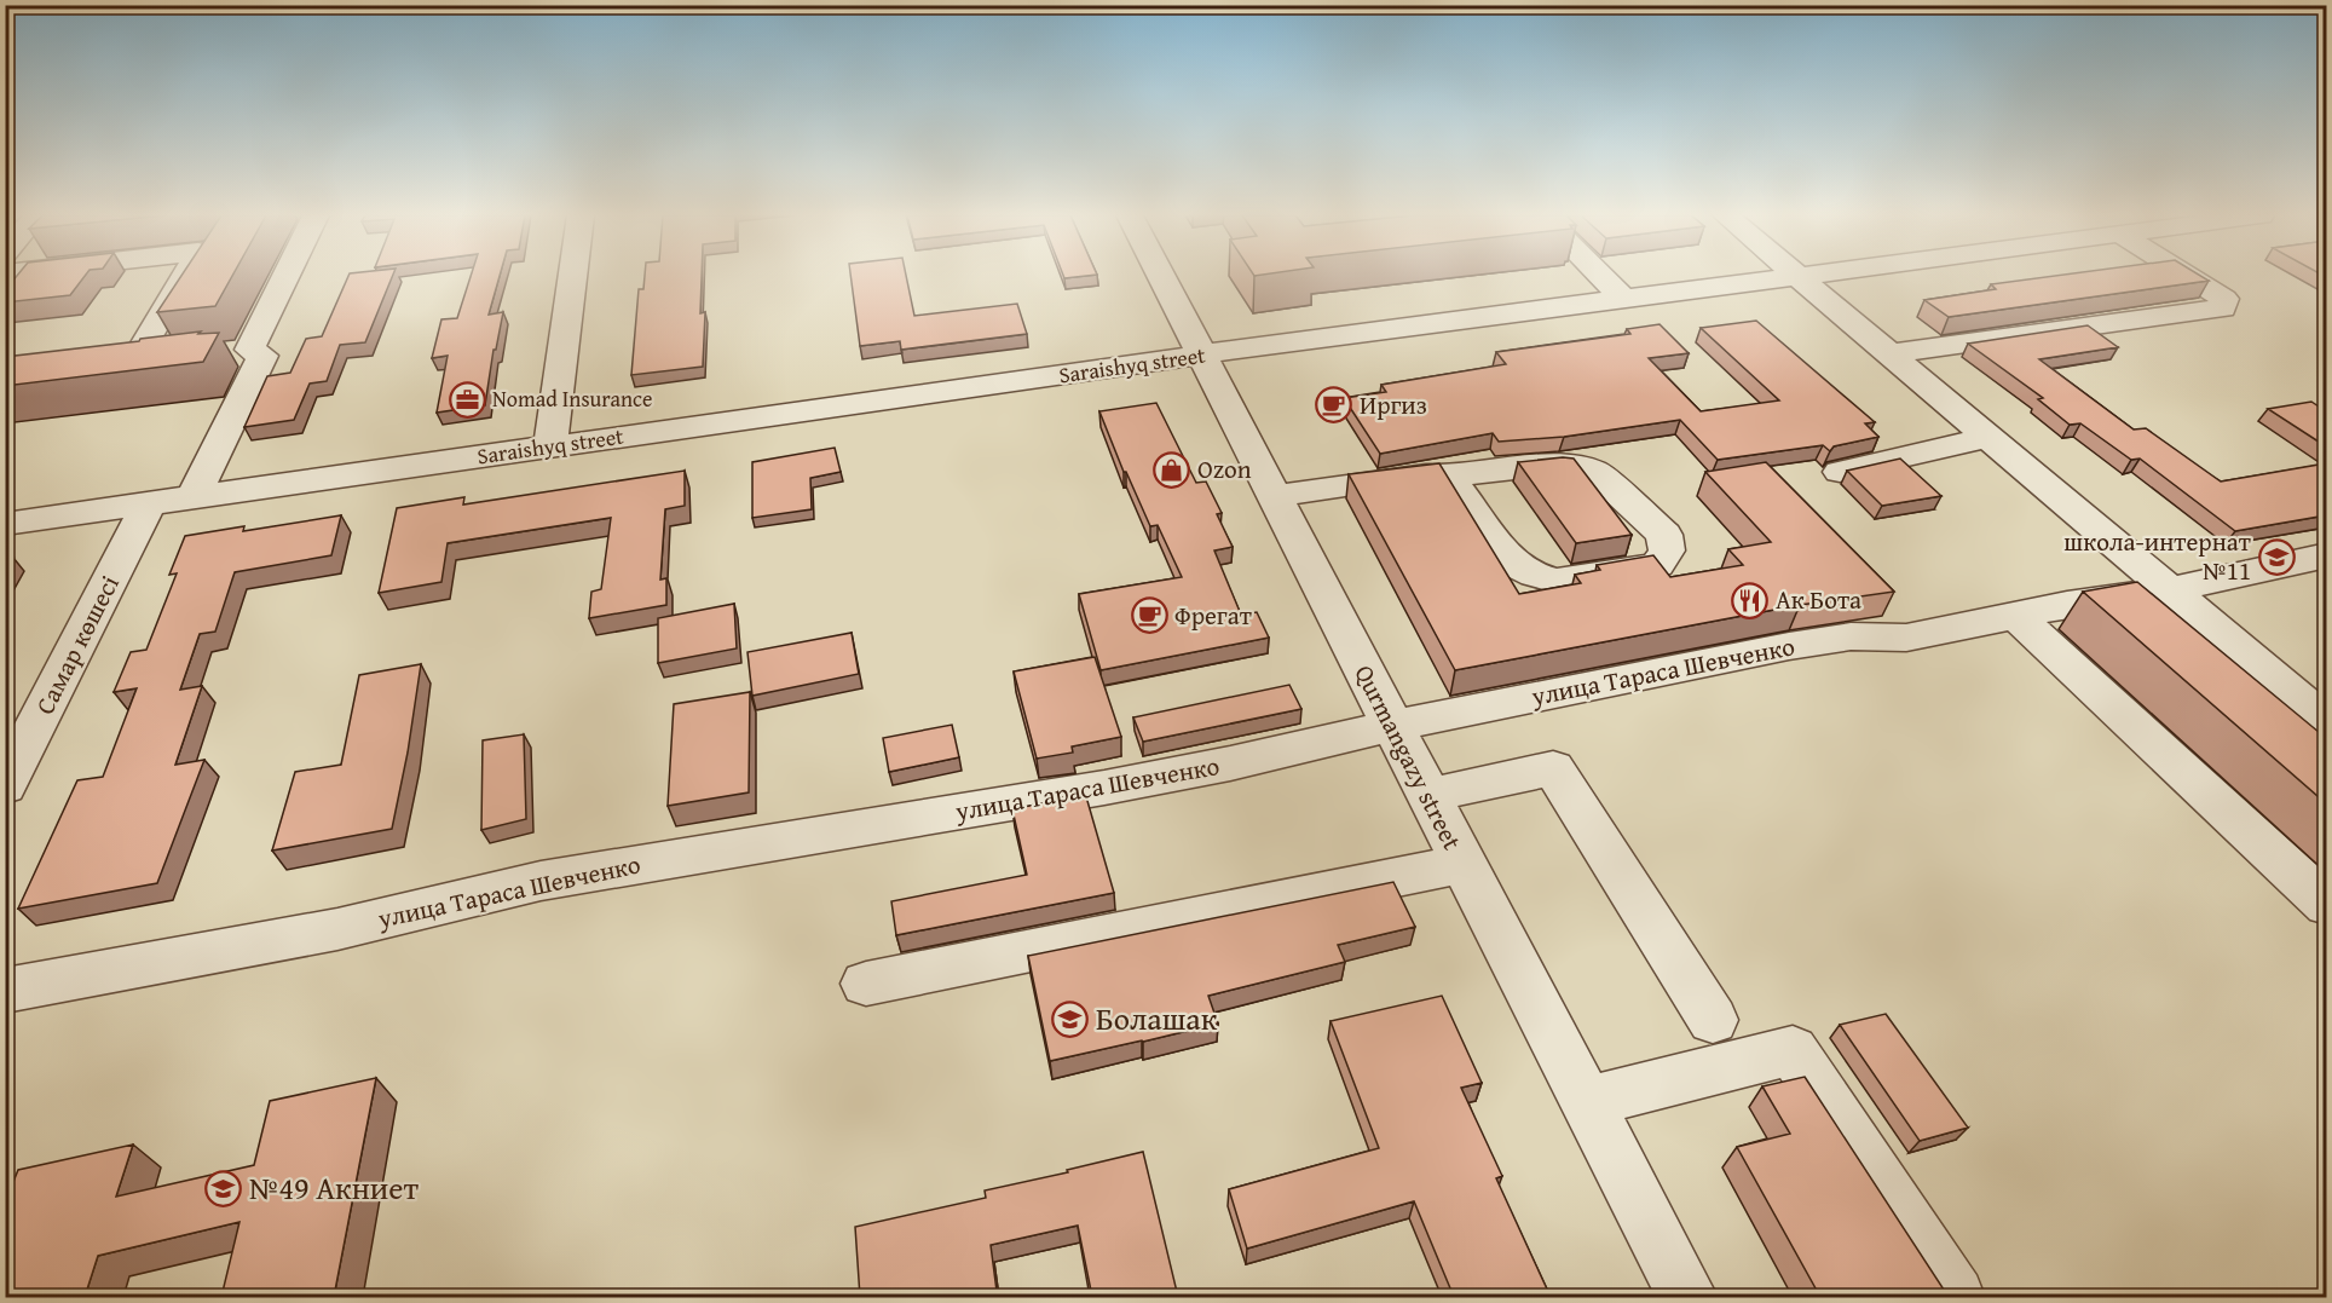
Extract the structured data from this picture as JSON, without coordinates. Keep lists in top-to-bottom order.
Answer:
{
  "streets": {
    "street": [
      "Saraishyq street",
      "Самар көшесі",
      "улица Тараса Шевченко",
      "Qurmangazy street"
    ]
  },
  "crossings": [
    ["Saraishyq street", "Самар көшесі"],
    ["Saraishyq street", "Qurmangazy street"],
    ["улица Тараса Шевченко", "Qurmangazy street"]
  ],
  "places": {
    "office": ["Nomad Insurance"],
    "cafe": ["Иргиз", "Фрегат"],
    "shop": ["Ozon"],
    "school or university": ["школа-интернат №11", "Болашак", "№49 Акниет"],
    "restaurant": ["Ак Бота"]
  }
}
